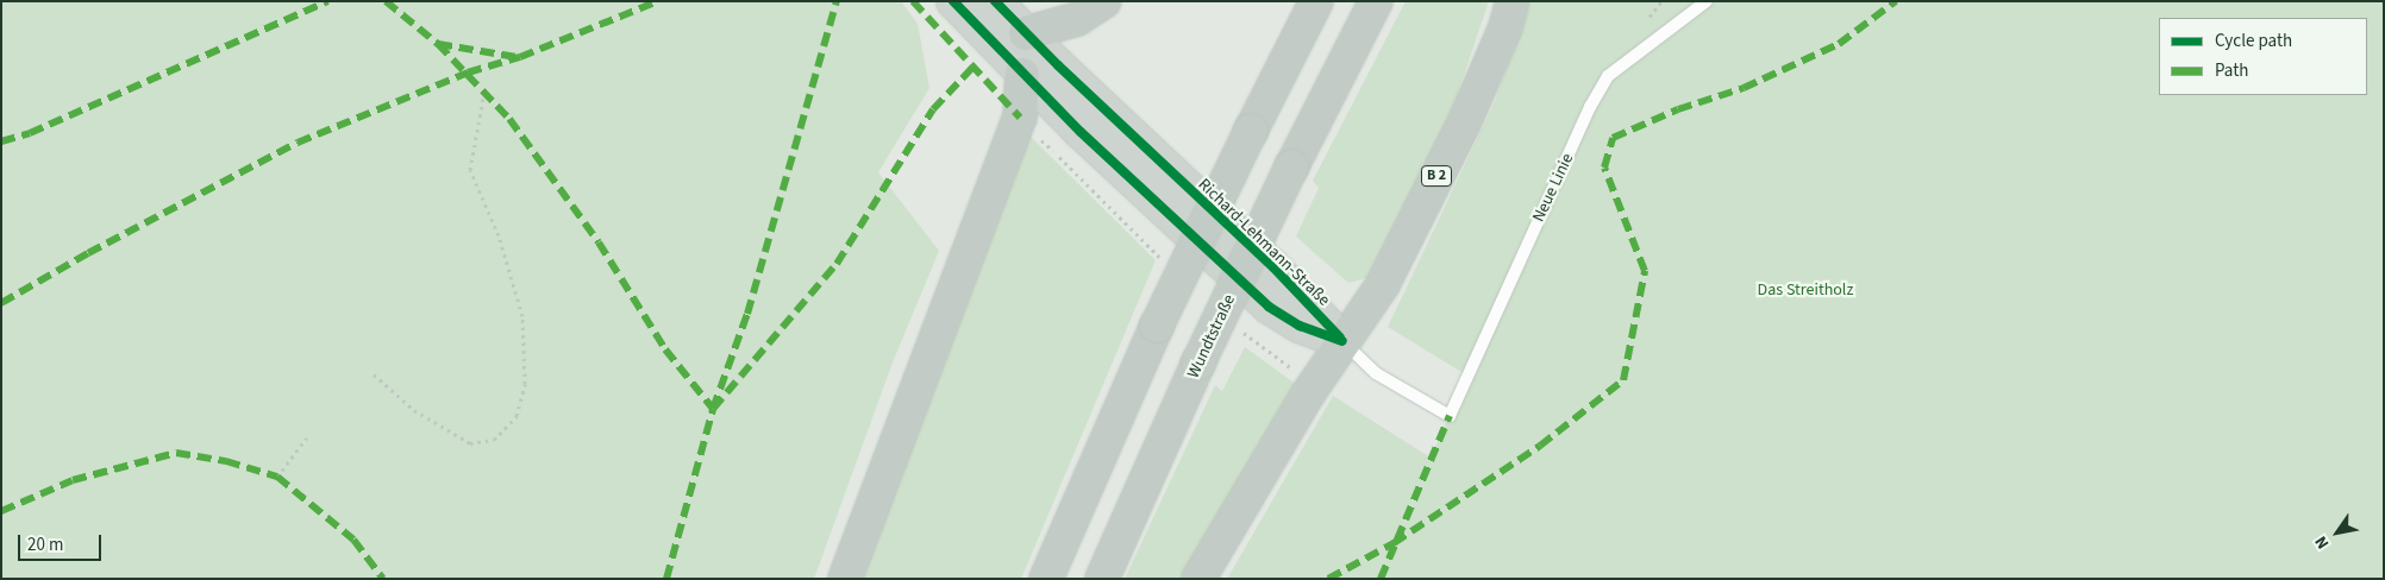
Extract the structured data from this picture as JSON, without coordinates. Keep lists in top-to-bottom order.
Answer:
{
  "streets": {
    "highway": ["B 2", "Wundtstraße"],
    "main road": ["Richard-Lehmann-Straße"],
    "lane": ["Neue Linie"]
  },
  "crossings": [
    ["B 2", "Neue Linie"],
    ["B 2", "Richard-Lehmann-Straße"],
    ["Neue Linie", "Richard-Lehmann-Straße"]
  ],
  "parks": ["Das Streitholz"],
  "legend": ["Cycle path", "Path"],
  "scale_bar": "20 m",
  "north": "bottom left"
}
